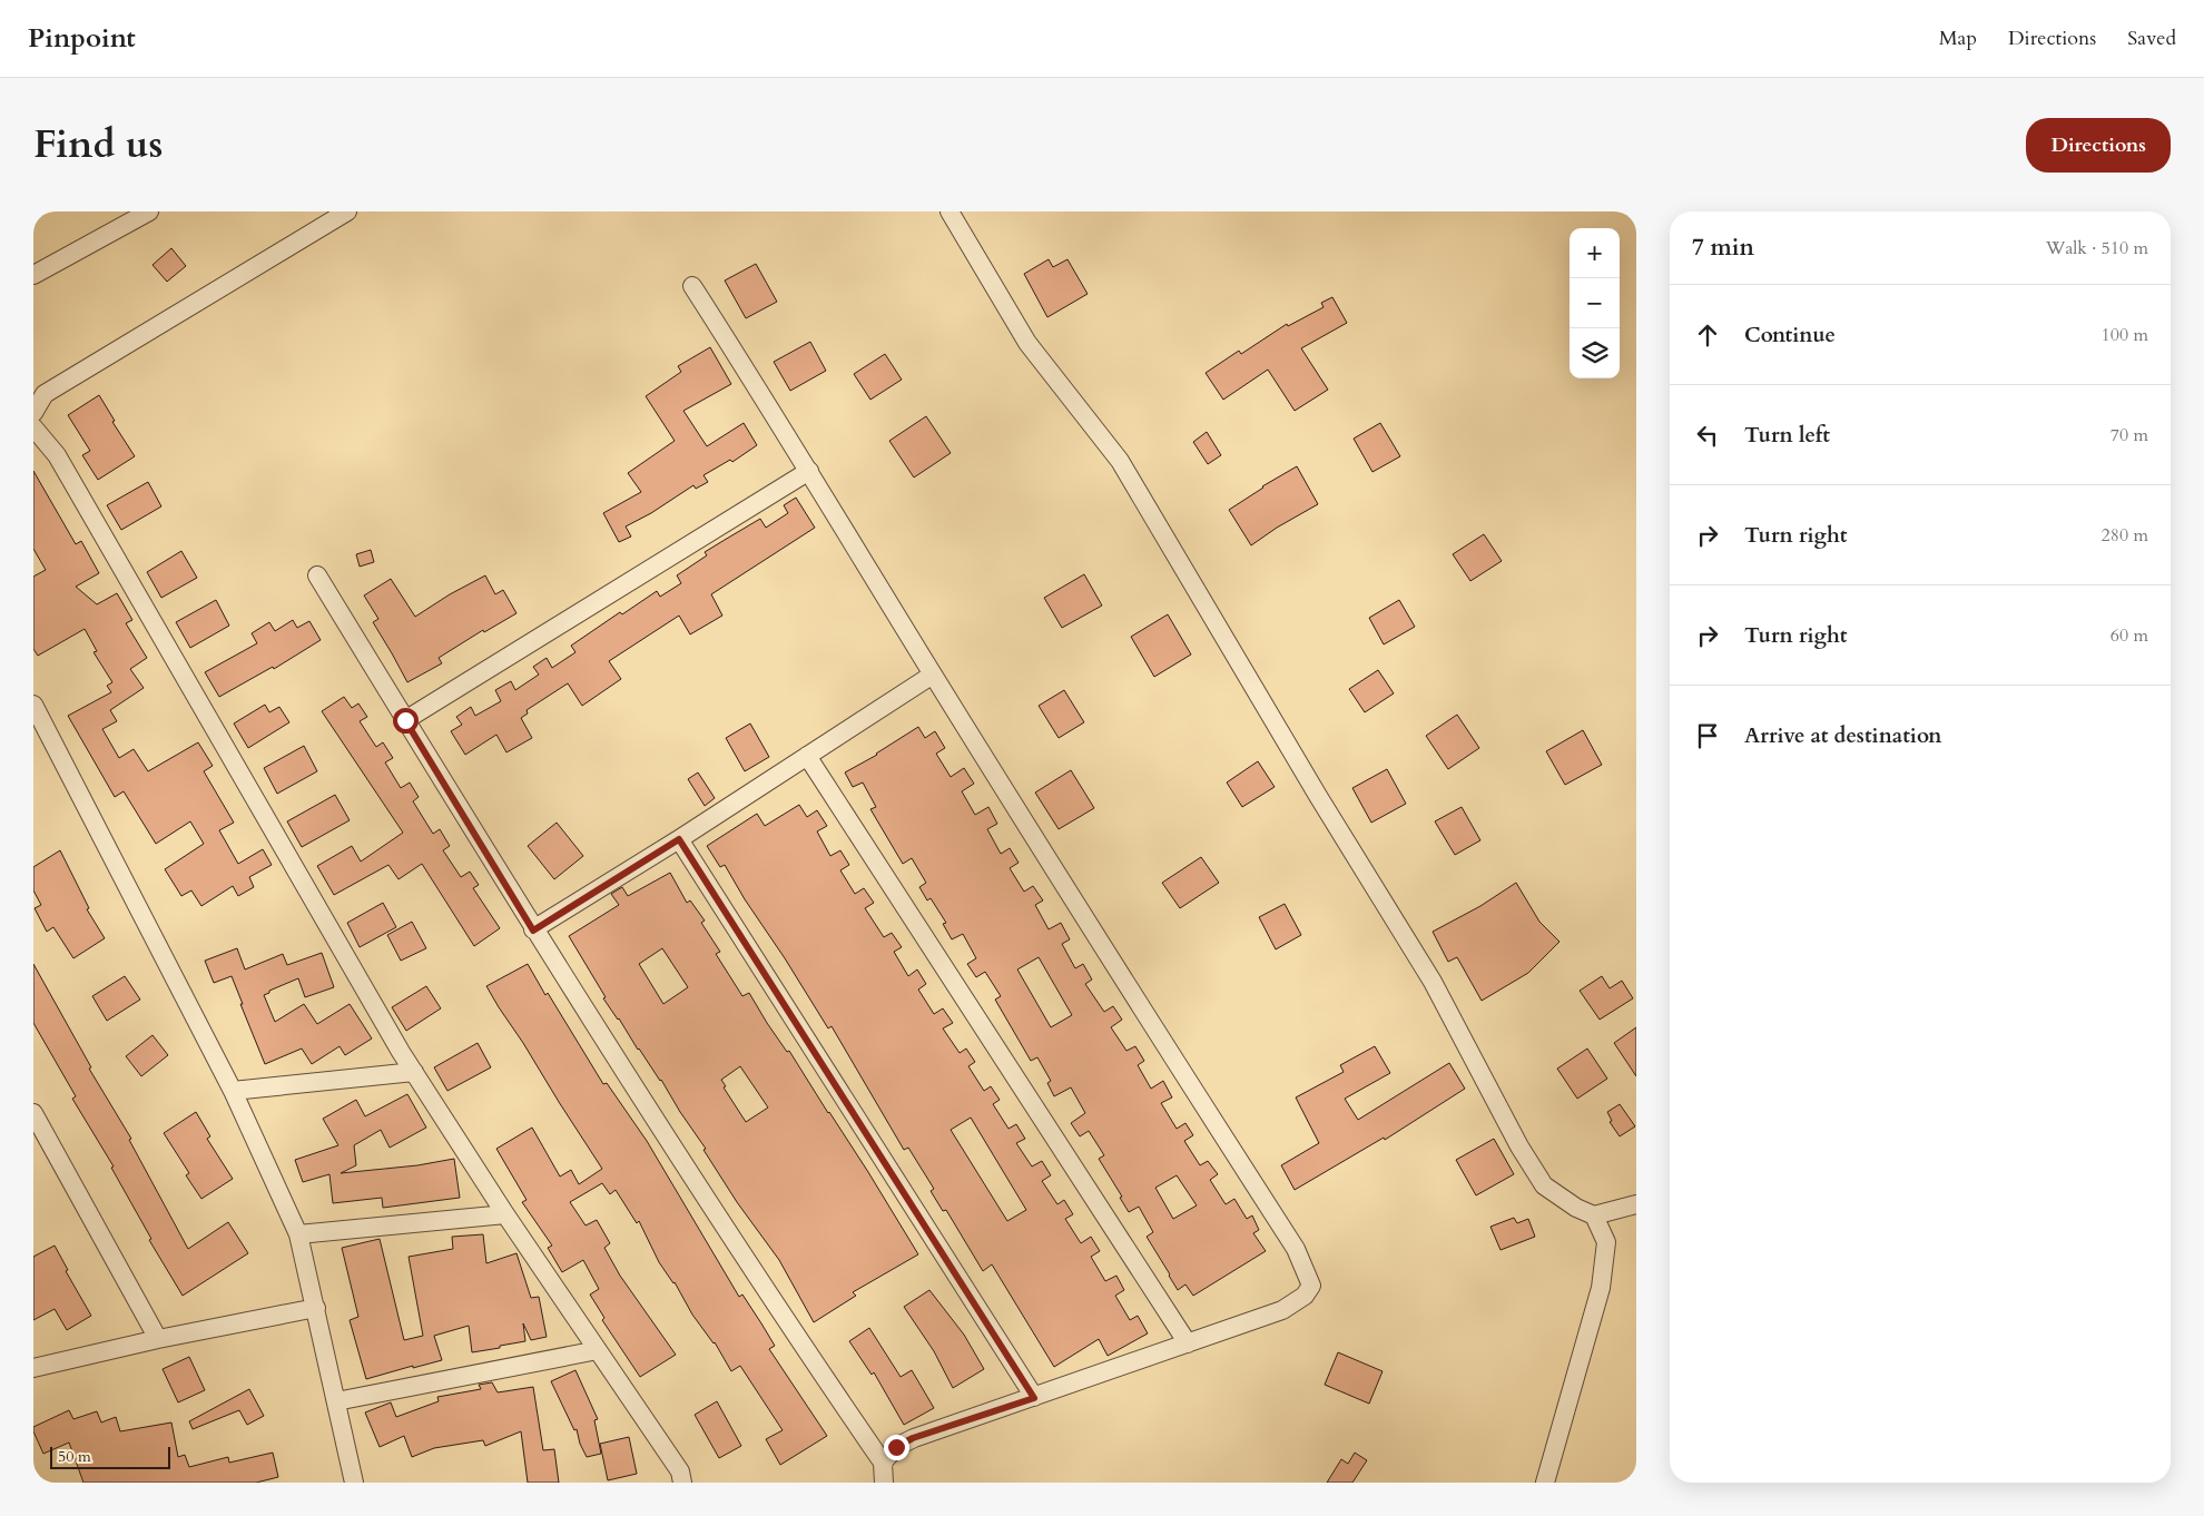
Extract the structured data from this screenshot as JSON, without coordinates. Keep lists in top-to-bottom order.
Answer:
{
  "scale_bar": "50 m",
  "page": {
    "header": "Pinpoint",
    "nav": ["Map", "Directions", "Saved"],
    "title": "Find us",
    "buttons": "Directions",
    "heading": ["7 min", "Walk · 510 m"],
    "map_buttons": ["+", "−"],
    "list": [
      ["Continue", "100 m"],
      ["Turn left", "70 m"],
      ["Turn right", "280 m"],
      ["Turn right", "60 m"],
      "Arrive at destination"
    ],
    "scale": "50 m"
  }
}
